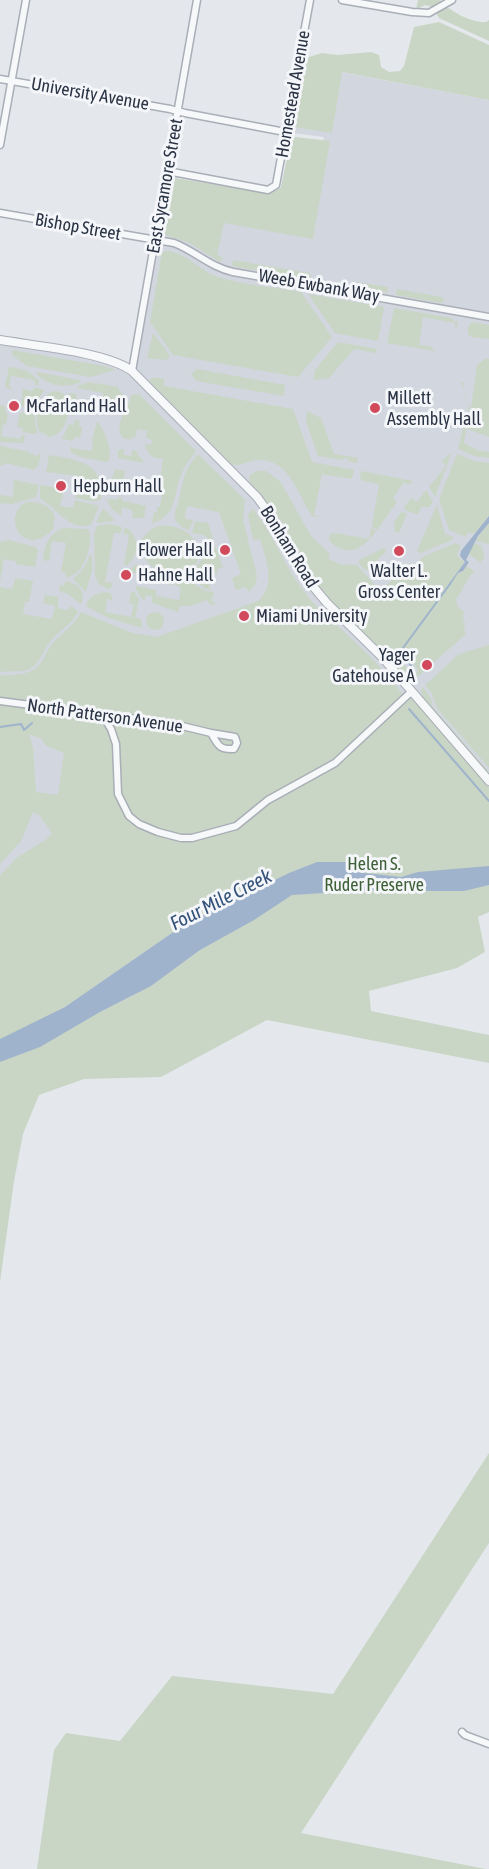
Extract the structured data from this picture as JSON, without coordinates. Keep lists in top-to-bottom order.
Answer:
{
  "streets": {
    "street": [
      "University Avenue",
      "Homestead Avenue",
      "East Sycamore Street",
      "Bishop Street",
      "Weeb Ewbank Way",
      "Bonham Road",
      "North Patterson Avenue"
    ]
  },
  "crossings": [
    ["University Avenue", "Homestead Avenue"],
    ["University Avenue", "East Sycamore Street"],
    ["Homestead Avenue", "East Sycamore Street"],
    ["East Sycamore Street", "Bishop Street"],
    ["East Sycamore Street", "Weeb Ewbank Way"],
    ["East Sycamore Street", "Bonham Road"],
    ["Bishop Street", "Weeb Ewbank Way"]
  ],
  "water": ["Four Mile Creek"],
  "parks": ["Helen S. Ruder Preserve"],
  "places": [
    "McFarland Hall",
    "Millett Assembly Hall",
    "Hepburn Hall",
    "Flower Hall",
    "Walter L. Gross Center",
    "Hahne Hall",
    "Miami University",
    "Yager Gatehouse A"
  ]
}
